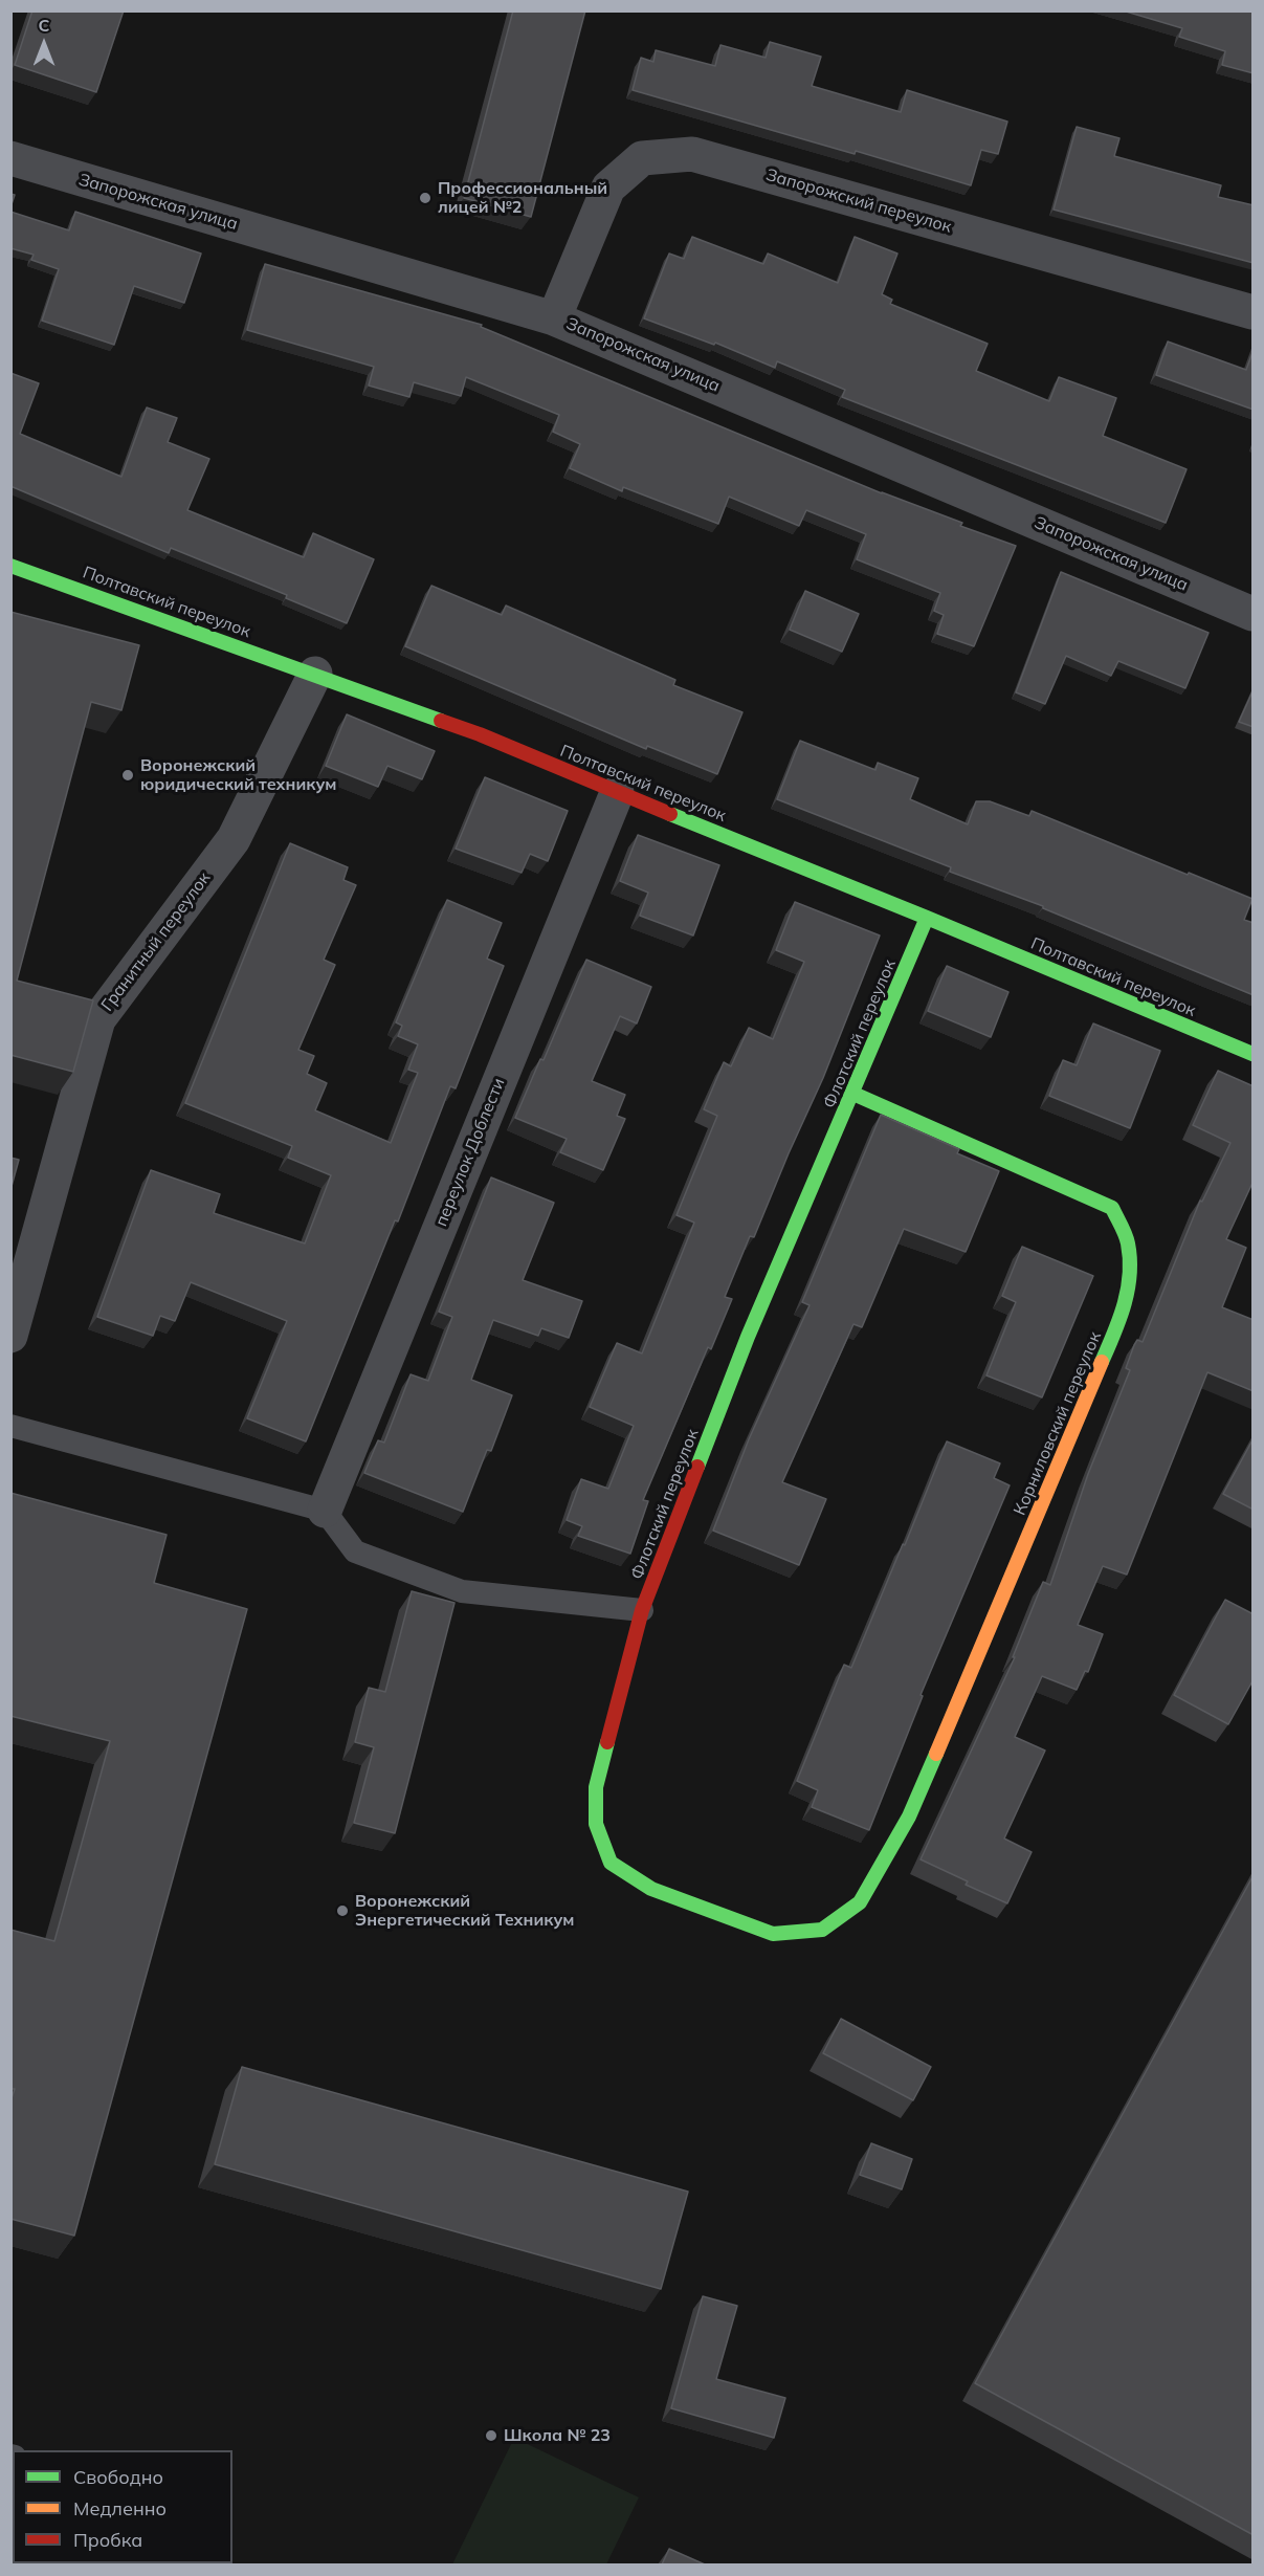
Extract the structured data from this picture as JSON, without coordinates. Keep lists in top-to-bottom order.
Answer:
{
  "streets": {
    "street": [
      "Запорожский переулок",
      "Запорожская улица",
      "Полтавский переулок",
      "Гранитный переулок",
      "Флотский переулок",
      "переулок Доблести",
      "Корниловский переулок"
    ]
  },
  "crossings": [
    ["Запорожский переулок", "Запорожская улица"],
    ["Полтавский переулок", "Гранитный переулок"],
    ["Полтавский переулок", "Флотский переулок"],
    ["Полтавский переулок", "переулок Доблести"],
    ["Флотский переулок", "Корниловский переулок"]
  ],
  "places": [
    "Профессиональный лицей №2",
    "Воронежский юридический техникум",
    "Воронежский Энергетический Техникум",
    "Школа № 23"
  ],
  "legend": ["Свободно", "Медленно", "Пробка"],
  "north": "top"
}
